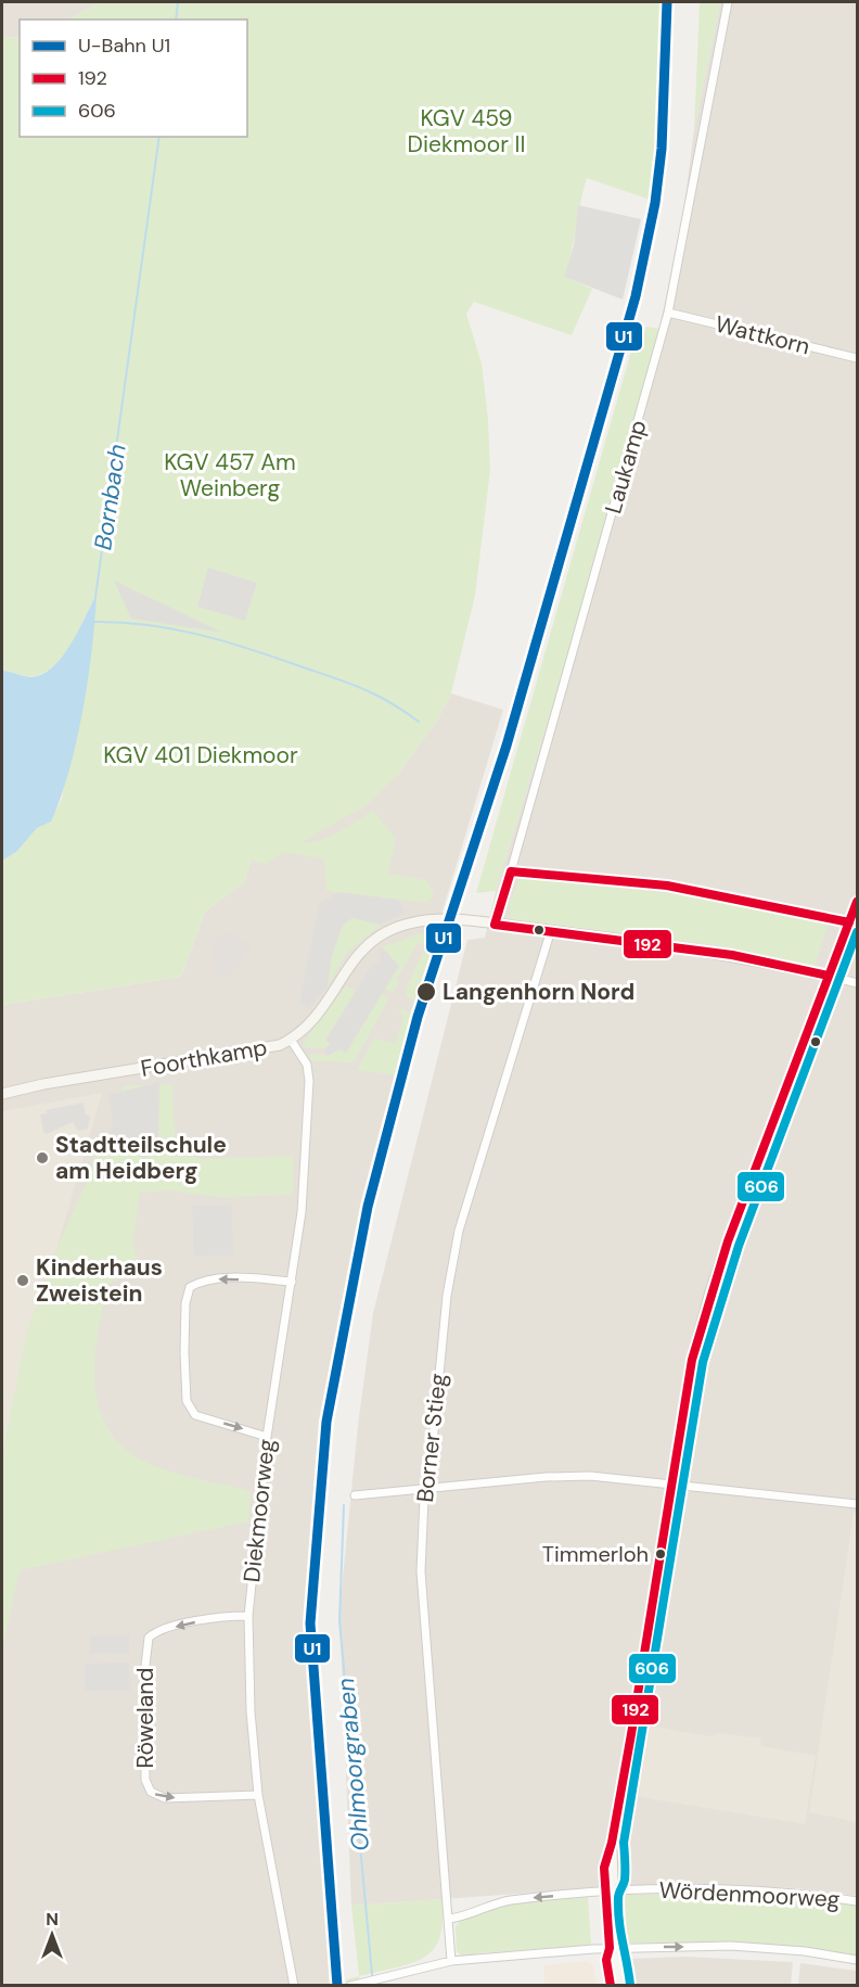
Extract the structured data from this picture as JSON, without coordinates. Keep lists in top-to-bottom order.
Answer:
{
  "streets": {
    "street": [
      "Wattkorn",
      "Laukamp",
      "Foorthkamp",
      "Borner Stieg",
      "Diekmoorweg",
      "Röweland",
      "Wördenmoorweg"
    ]
  },
  "crossings": [
    ["Wattkorn", "Laukamp"],
    ["Laukamp", "Foorthkamp"],
    ["Foorthkamp", "Borner Stieg"],
    ["Foorthkamp", "Diekmoorweg"],
    ["Borner Stieg", "Wördenmoorweg"],
    ["Diekmoorweg", "Röweland"]
  ],
  "water": ["Bornbach", "Ohlmoorgraben"],
  "parks": ["KGV 459 Diekmoor II", "KGV 457 Am Weinberg", "KGV 401 Diekmoor"],
  "places": [
    "Langenhorn Nord",
    "Stadtteilschule am Heidberg",
    "Kinderhaus Zweistein",
    "Timmerloh"
  ],
  "lines": ["metro line U1", "transit line 192", "transit line 606"],
  "legend": ["U-Bahn U1", "192", "606"],
  "north": "top"
}
